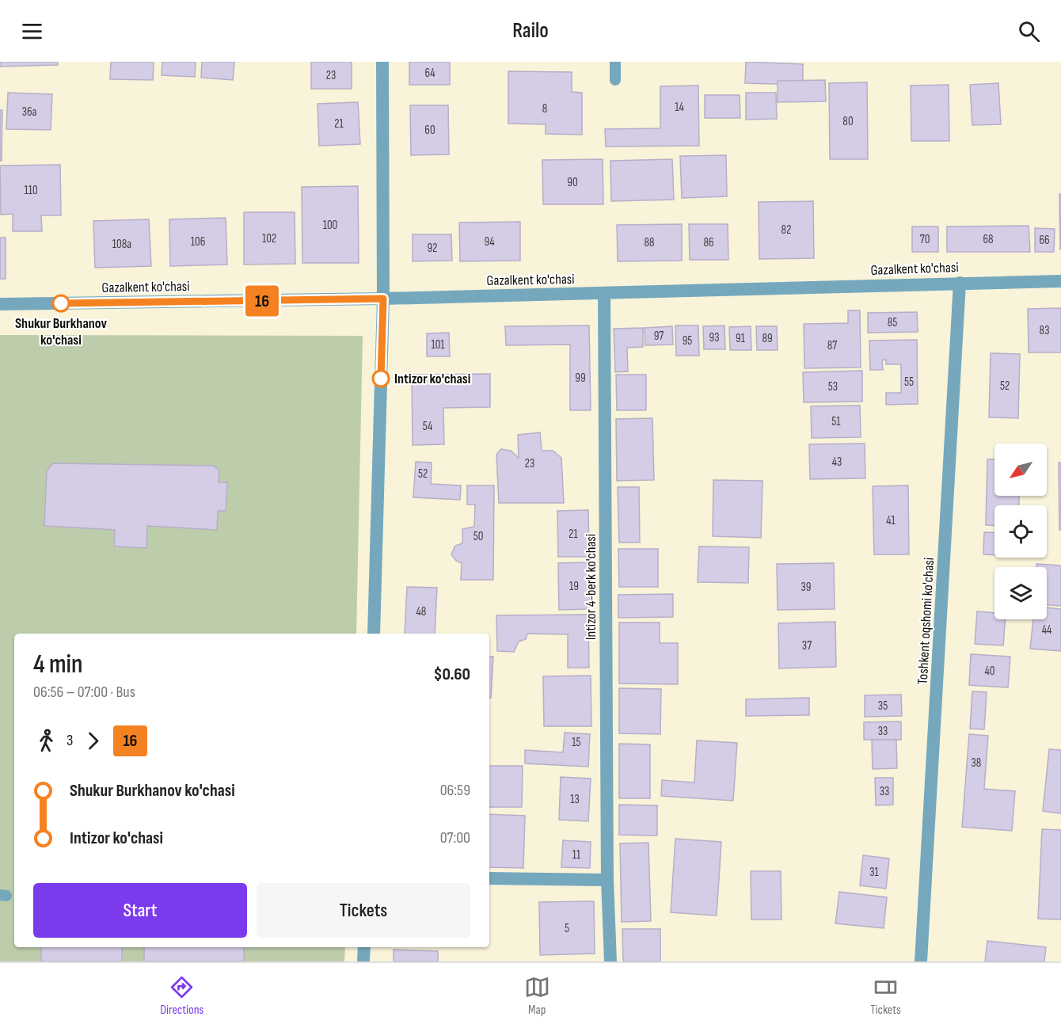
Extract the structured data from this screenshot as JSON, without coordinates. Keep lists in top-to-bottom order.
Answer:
{
  "streets": {
    "street": ["Gazalkent ko'chasi", "Intizor 4-berk ko'chasi", "Toshkent oqshomi ko'chasi"]
  },
  "crossings": [
    ["Gazalkent ko'chasi", "Intizor 4-berk ko'chasi"],
    ["Gazalkent ko'chasi", "Toshkent oqshomi ko'chasi"]
  ],
  "places": ["Shukur Burkhanov ko'chasi", "Intizor ko'chasi"],
  "lines": ["bus line 16"],
  "house_numbers": [
    "64",
    "23",
    "14",
    "8",
    "36a",
    "80",
    "21",
    "60",
    "90",
    "110",
    "100",
    "82",
    "102",
    "70",
    "68",
    "66",
    "106",
    "94",
    "88",
    "86",
    "108a",
    "92",
    "85",
    "83",
    "97",
    "93",
    "91",
    "89",
    "95",
    "101",
    "87",
    "99",
    "55",
    "52",
    "53",
    "51",
    "54",
    "43",
    "23",
    "52",
    "41",
    "21",
    "50",
    "19",
    "39",
    "48",
    "44",
    "37",
    "40",
    "35",
    "33",
    "15",
    "38",
    "33",
    "13",
    "11",
    "31",
    "5"
  ],
  "north": "bottom left",
  "page": {
    "header": "Railo",
    "on_map": "16",
    "heading": ["4 min", "06:56 – 07:00 · Bus", "$0.60"],
    "legs": ["3", "16"],
    "list": [
      {
        "name": "Shukur Burkhanov ko'chasi",
        "value": "06:59"
      },
      {
        "name": "Intizor ko'chasi",
        "value": "07:00"
      }
    ],
    "buttons": ["Start", "Tickets"],
    "tabs": ["Directions", "Map", "Tickets"]
  }
}
